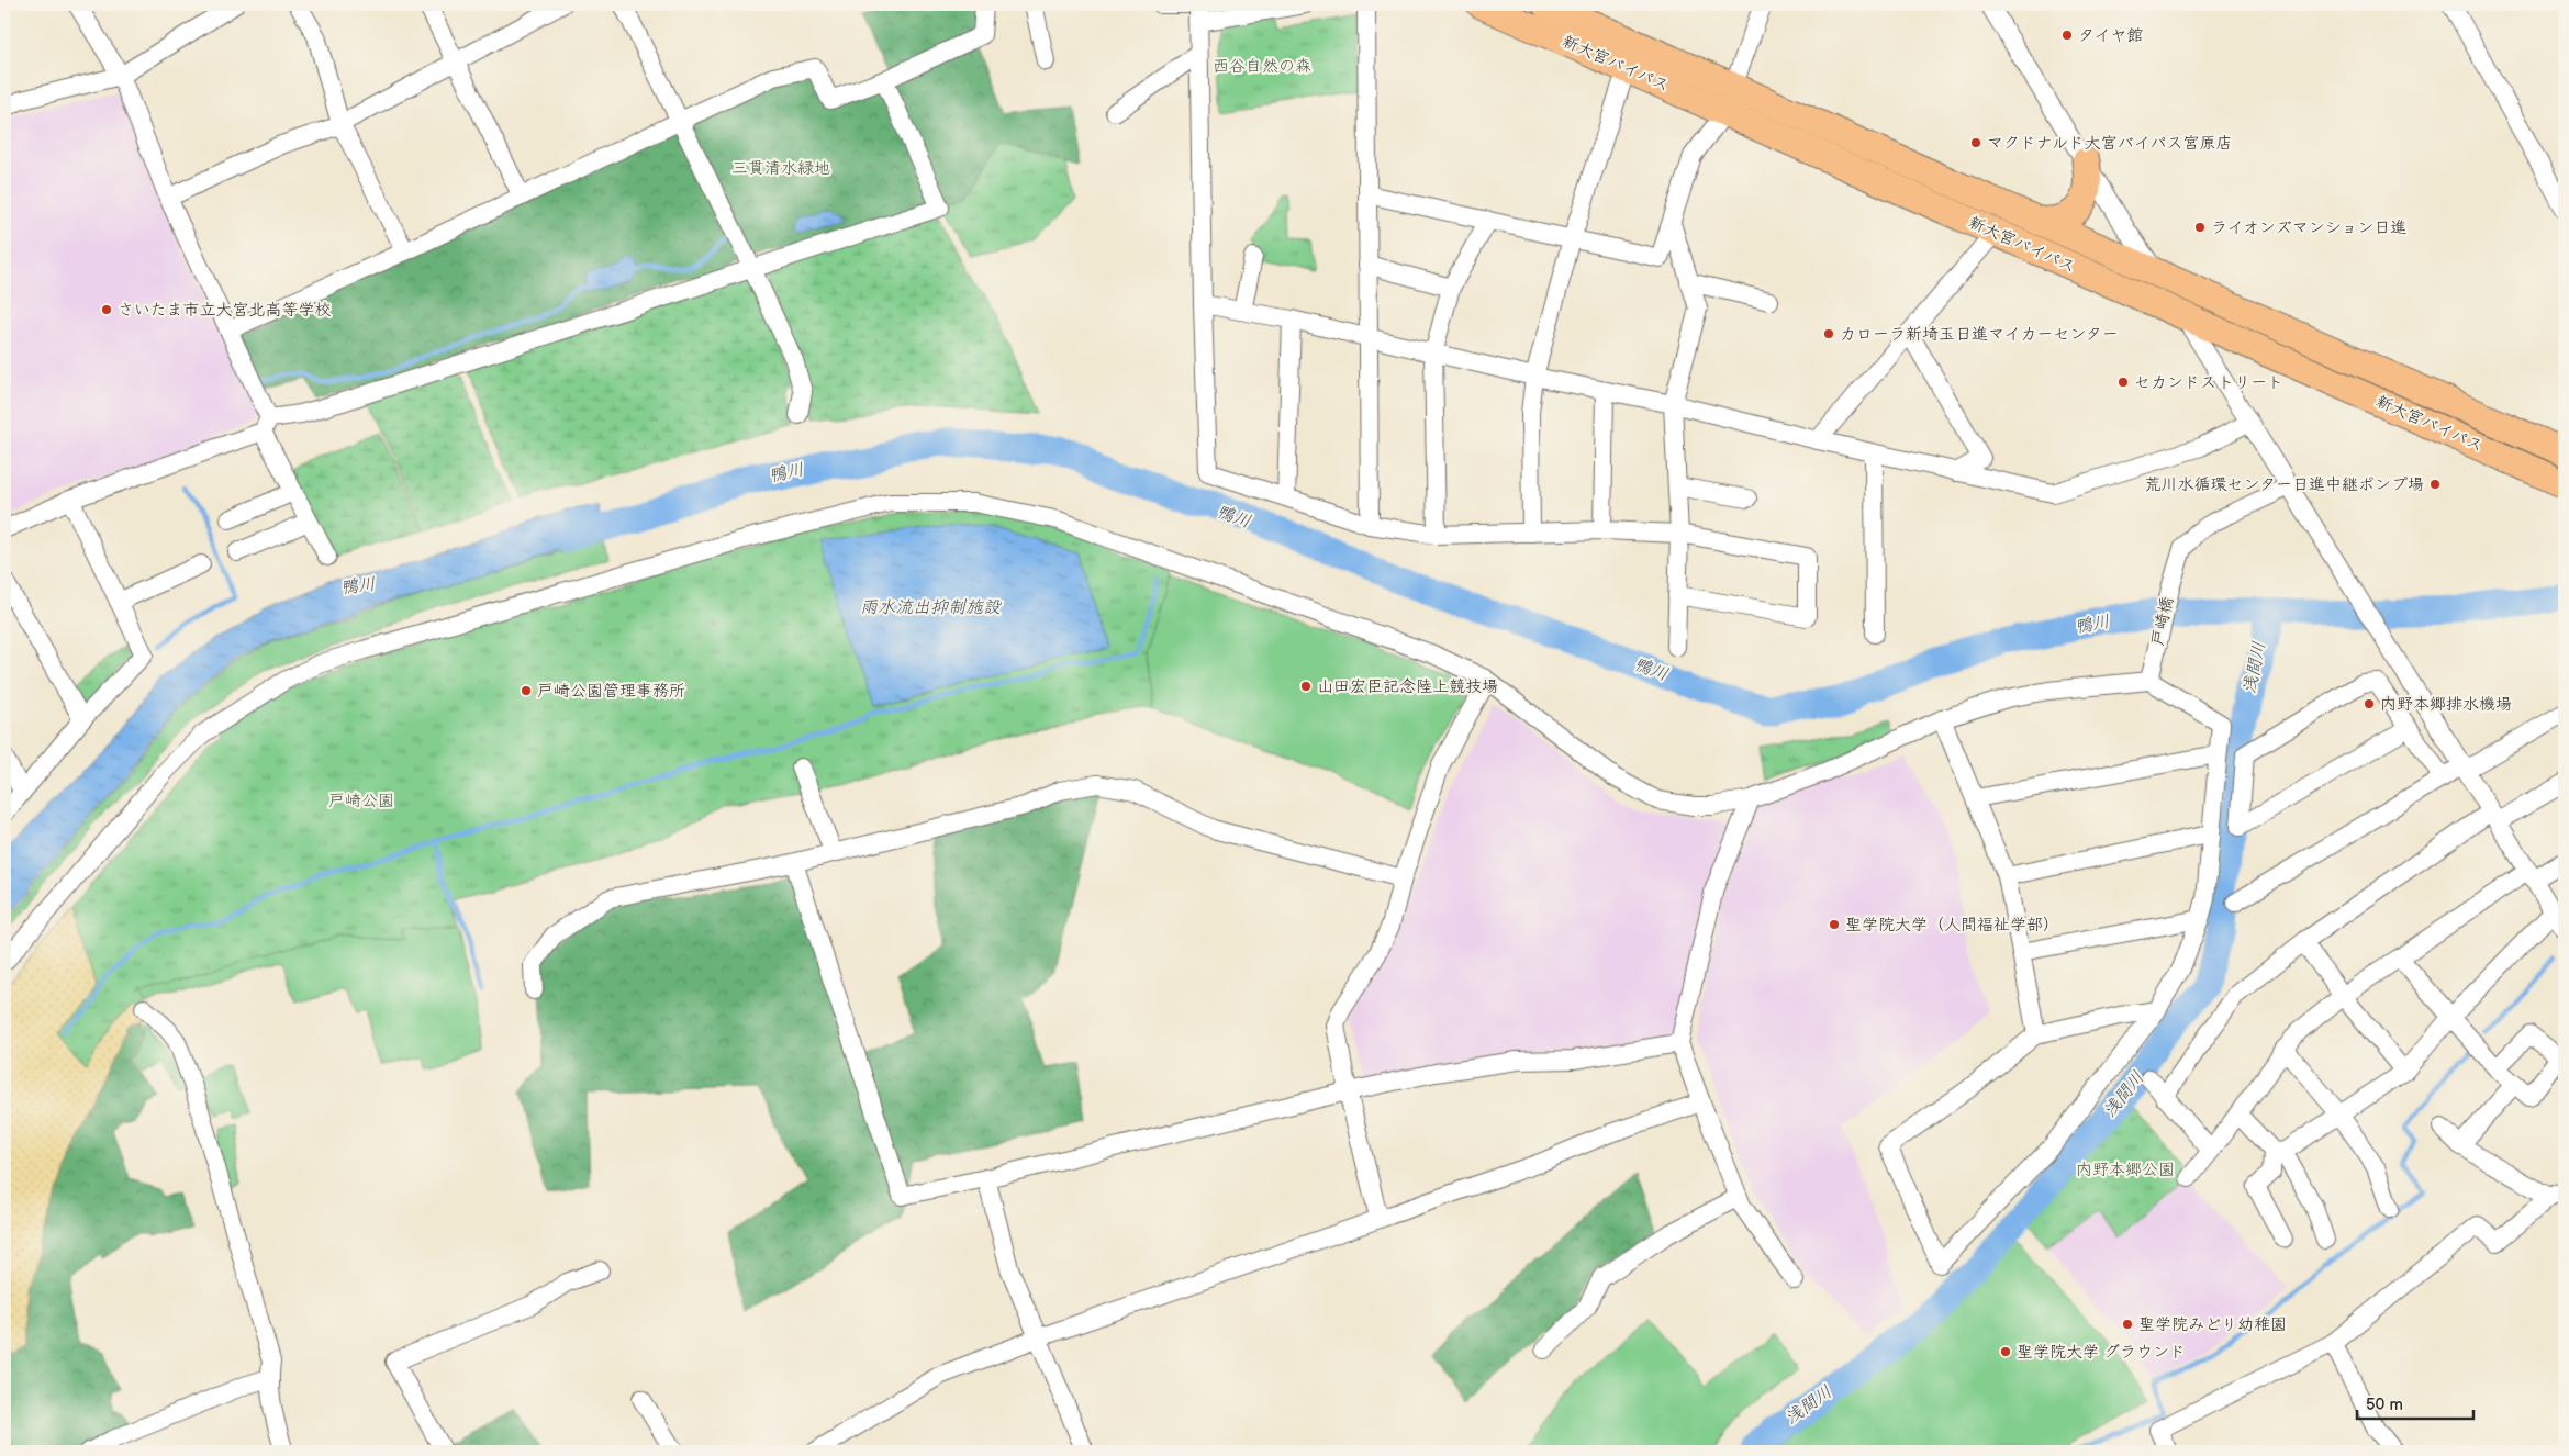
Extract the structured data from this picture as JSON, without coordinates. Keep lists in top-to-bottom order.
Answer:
{
  "streets": {
    "highway": ["新大宮バイパス"],
    "street": ["戸崎橋"]
  },
  "water": ["鴨川", "雨水流出抑制施設", "浅間川"],
  "parks": [
    "西谷自然の森",
    "三貫清水緑地",
    "戸崎公園",
    "内野本郷公園"
  ],
  "places": [
    "タイヤ館",
    "マクドナルド大宮バイパス宮原店",
    "ライオンズマンション日進",
    "さいたま市立大宮北高等学校",
    "カローラ新埼玉日進マイカーセンター",
    "セカンドストリート",
    "荒川水循環センター日進中継ポンプ場",
    "山田宏臣記念陸上競技場",
    "戸崎公園管理事務所",
    "内野本郷排水機場",
    "聖学院大学（人間福祉学部）",
    "聖学院みどり幼稚園",
    "聖学院大学 グラウンド"
  ],
  "scale_bar": "50 m"
}
